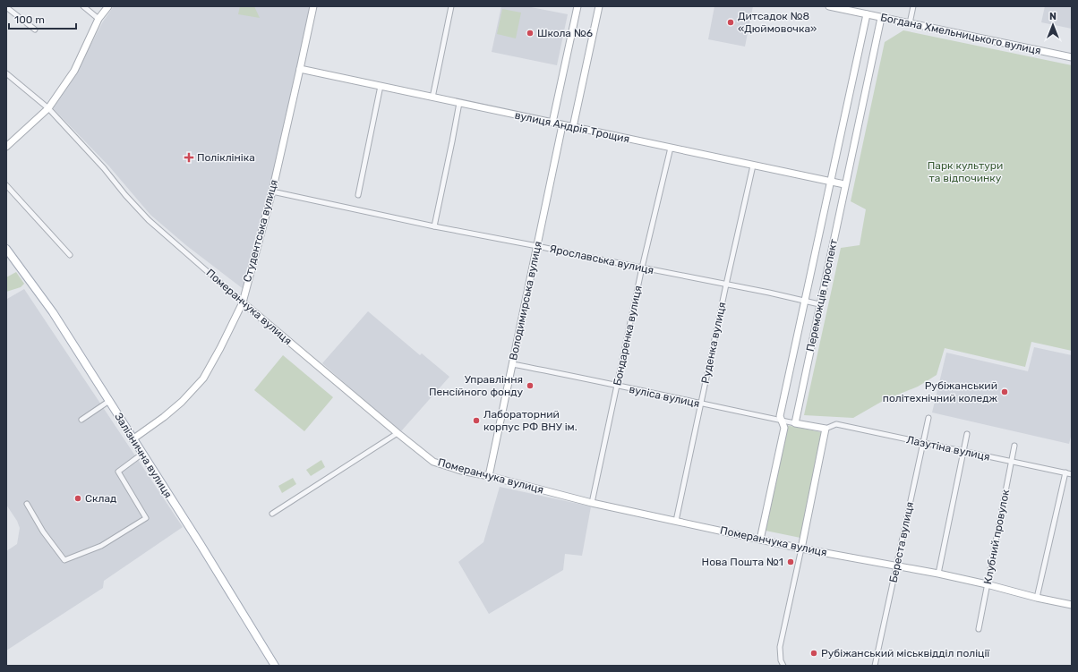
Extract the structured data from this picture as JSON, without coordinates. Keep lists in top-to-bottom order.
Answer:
{
  "streets": {
    "main road": ["Залізнична вулиця"],
    "street": [
      "Богдана Хмельницького вулиця",
      "вулиця Андрія Трощия",
      "Студентська вулиця",
      "Ярославська вулиця",
      "Переможців проспект",
      "Володимирська вулиця",
      "Померанчука вулиця",
      "Бондаренка вулиця",
      "Руденка вулиця",
      "вуліса вулиця",
      "Лазутіна вулиця",
      "Клубний провулок",
      "Береста вулиця"
    ]
  },
  "crossings": [
    ["Богдана Хмельницького вулиця", "Переможців проспект"],
    ["вулиця Андрія Трощия", "Студентська вулиця"],
    ["вулиця Андрія Трощия", "Переможців проспект"],
    ["вулиця Андрія Трощия", "Володимирська вулиця"],
    ["вулиця Андрія Трощия", "Бондаренка вулиця"],
    ["вулиця Андрія Трощия", "Руденка вулиця"],
    ["Студентська вулиця", "Ярославська вулиця"],
    ["Студентська вулиця", "Померанчука вулиця"],
    ["Студентська вулиця", "Залізнична вулиця"],
    ["Ярославська вулиця", "Переможців проспект"],
    ["Ярославська вулиця", "Володимирська вулиця"],
    ["Ярославська вулиця", "Бондаренка вулиця"],
    ["Ярославська вулиця", "Руденка вулиця"],
    ["Переможців проспект", "Померанчука вулиця"],
    ["Переможців проспект", "вуліса вулиця"],
    ["Володимирська вулиця", "Померанчука вулиця"],
    ["Володимирська вулиця", "вуліса вулиця"],
    ["Померанчука вулиця", "Бондаренка вулиця"],
    ["Померанчука вулиця", "Руденка вулиця"],
    ["Померанчука вулиця", "Клубний провулок"],
    ["Померанчука вулиця", "Береста вулиця"],
    ["Бондаренка вулиця", "вуліса вулиця"],
    ["Руденка вулиця", "вуліса вулиця"],
    ["Лазутіна вулиця", "Клубний провулок"],
    ["Лазутіна вулиця", "Береста вулиця"]
  ],
  "parks": ["Парк культури та відпочинку"],
  "places": {
    "other": [
      "Дитсадок №8 «Дюймовочка»",
      "Школа №6",
      "Управління Пенсійного фонду",
      "Рубіжанський політехнічний коледж",
      "Лабораторний корпус РФ ВНУ ім.",
      "Склад",
      "Нова Пошта №1",
      "Рубіжанський міськвідділ поліції"
    ],
    "health": ["Поліклініка"]
  },
  "scale_bar": "100 m",
  "north": "top"
}
